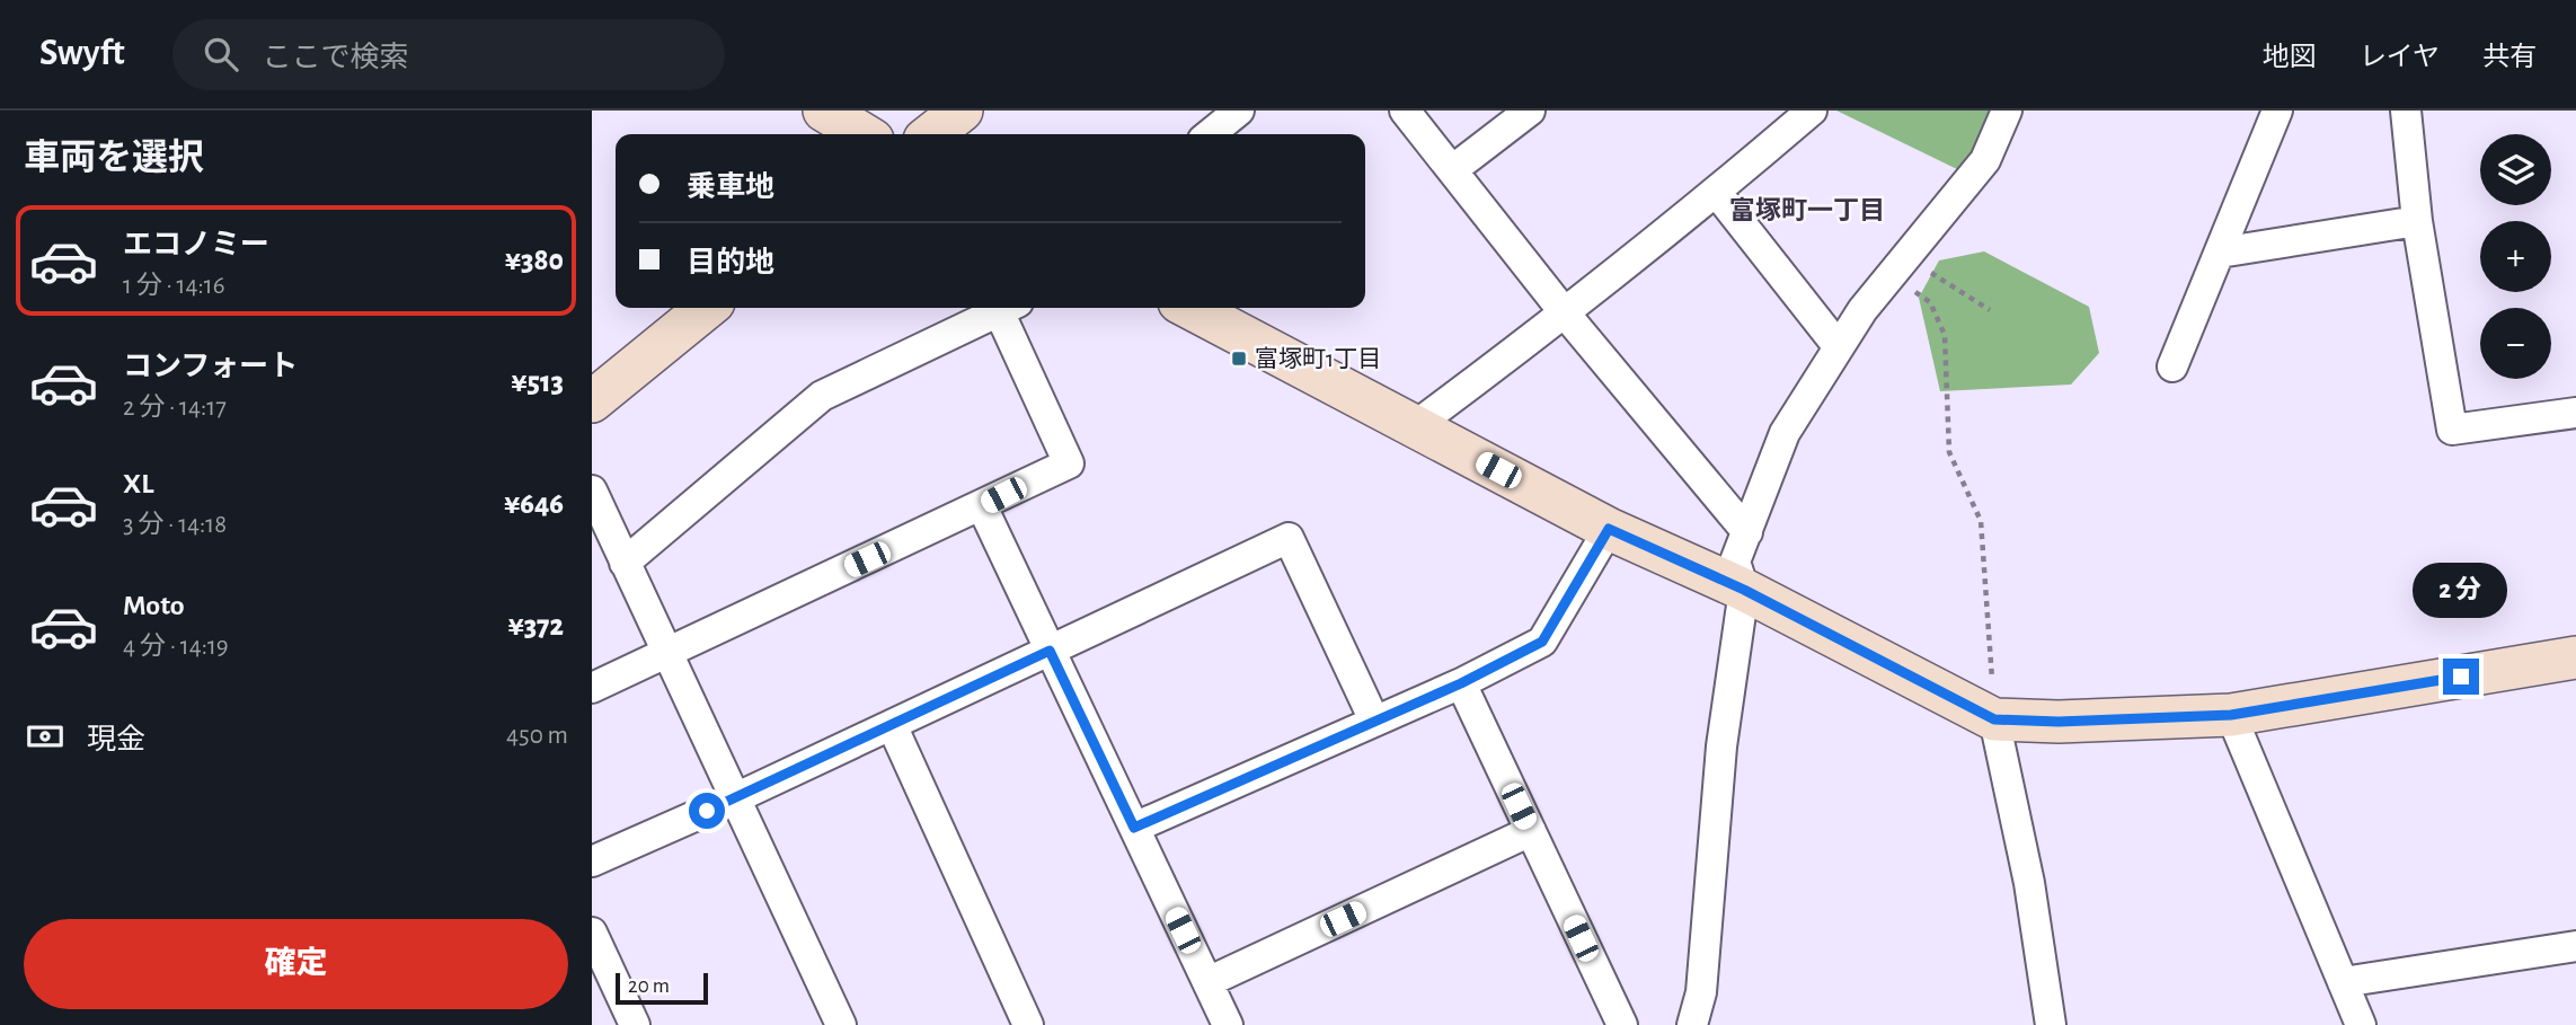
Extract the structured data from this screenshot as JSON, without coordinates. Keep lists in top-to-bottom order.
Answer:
{
  "districts": ["富塚町一丁目"],
  "places": {
    "transit": ["富塚町1丁目"]
  },
  "scale_bar": "20 m",
  "page": {
    "header": "Swyft",
    "search": "ここで検索",
    "nav": ["地図", "レイヤ", "共有"],
    "heading": "車両を選択",
    "map_buttons": ["+", "−"],
    "banner": ["乗車地", "目的地"],
    "list": [
      {
        "name": "エコノミー",
        "note": "1 分 · 14:16",
        "value": "¥380"
      },
      {
        "name": "コンフォート",
        "note": "2 分 · 14:17",
        "value": "¥513"
      },
      {
        "name": "XL",
        "note": "3 分 · 14:18",
        "value": "¥646"
      },
      {
        "name": "Moto",
        "note": "4 分 · 14:19",
        "value": "¥372"
      }
    ],
    "bubble": "2 分",
    "pay": ["現金", "450 m"],
    "buttons": "確定",
    "scale": "20 m"
  }
}
